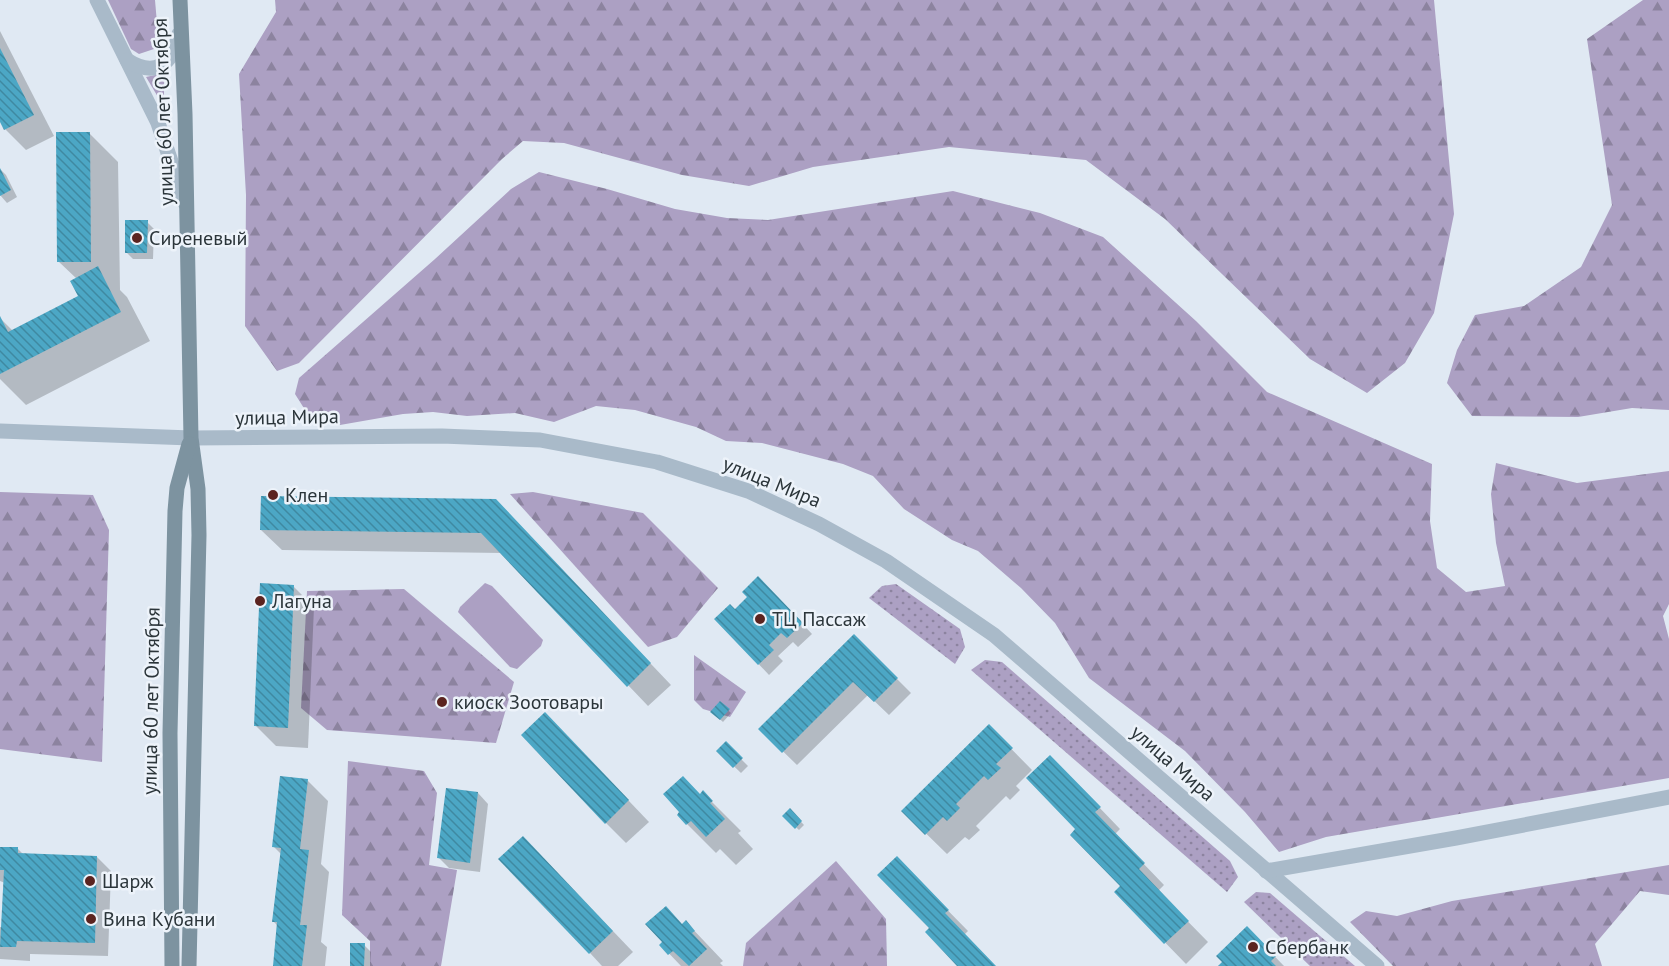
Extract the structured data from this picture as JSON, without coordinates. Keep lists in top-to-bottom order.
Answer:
{
  "streets": {
    "main road": ["улица 60 лет Октября"],
    "street": ["улица Мира"]
  },
  "crossings": [
    ["улица 60 лет Октября", "улица Мира"]
  ],
  "places": [
    "Сиреневый",
    "Клен",
    "Лагуна",
    "ТЦ Пассаж",
    "киоск Зоотовары",
    "Шарж",
    "Вина Кубани",
    "Сбербанк"
  ]
}
